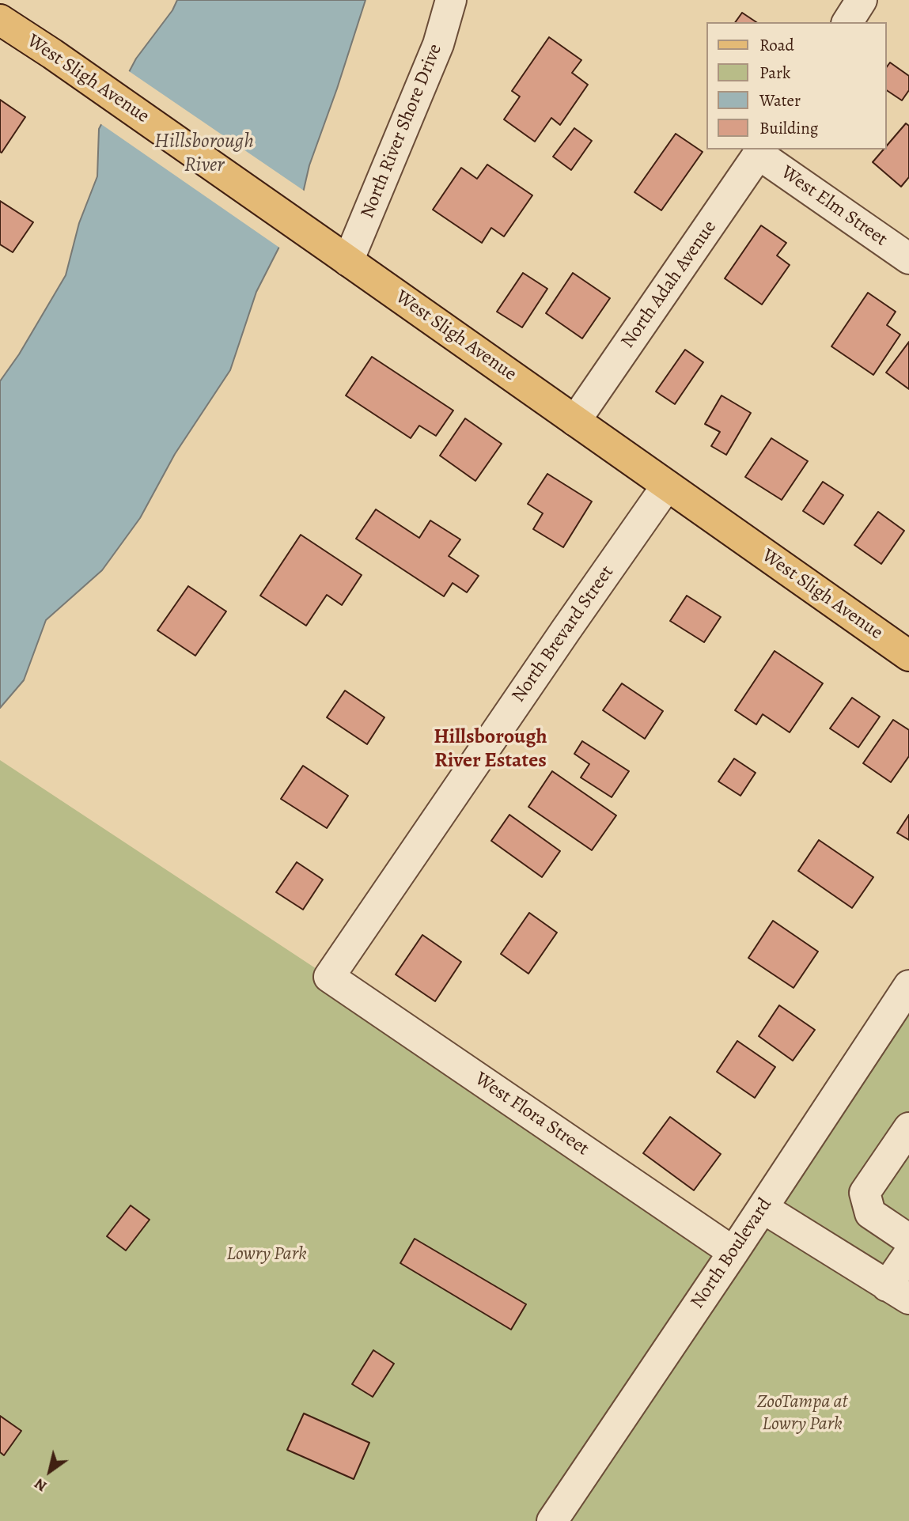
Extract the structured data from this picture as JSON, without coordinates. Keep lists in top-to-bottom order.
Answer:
{
  "streets": {
    "main road": ["West Sligh Avenue"],
    "street": [
      "North River Shore Drive",
      "West Elm Street",
      "North Adah Avenue",
      "North Brevard Street",
      "West Flora Street",
      "North Boulevard"
    ]
  },
  "crossings": [
    ["West Sligh Avenue", "North River Shore Drive"],
    ["West Sligh Avenue", "North Adah Avenue"],
    ["West Sligh Avenue", "North Brevard Street"],
    ["West Elm Street", "North Adah Avenue"],
    ["North Brevard Street", "West Flora Street"],
    ["West Flora Street", "North Boulevard"]
  ],
  "districts": ["Hillsborough River Estates"],
  "water": ["Hillsborough River"],
  "parks": ["Lowry Park", "ZooTampa at Lowry Park"],
  "legend": [
    "Road",
    "Park",
    "Water",
    "Building"
  ],
  "north": "bottom left"
}
